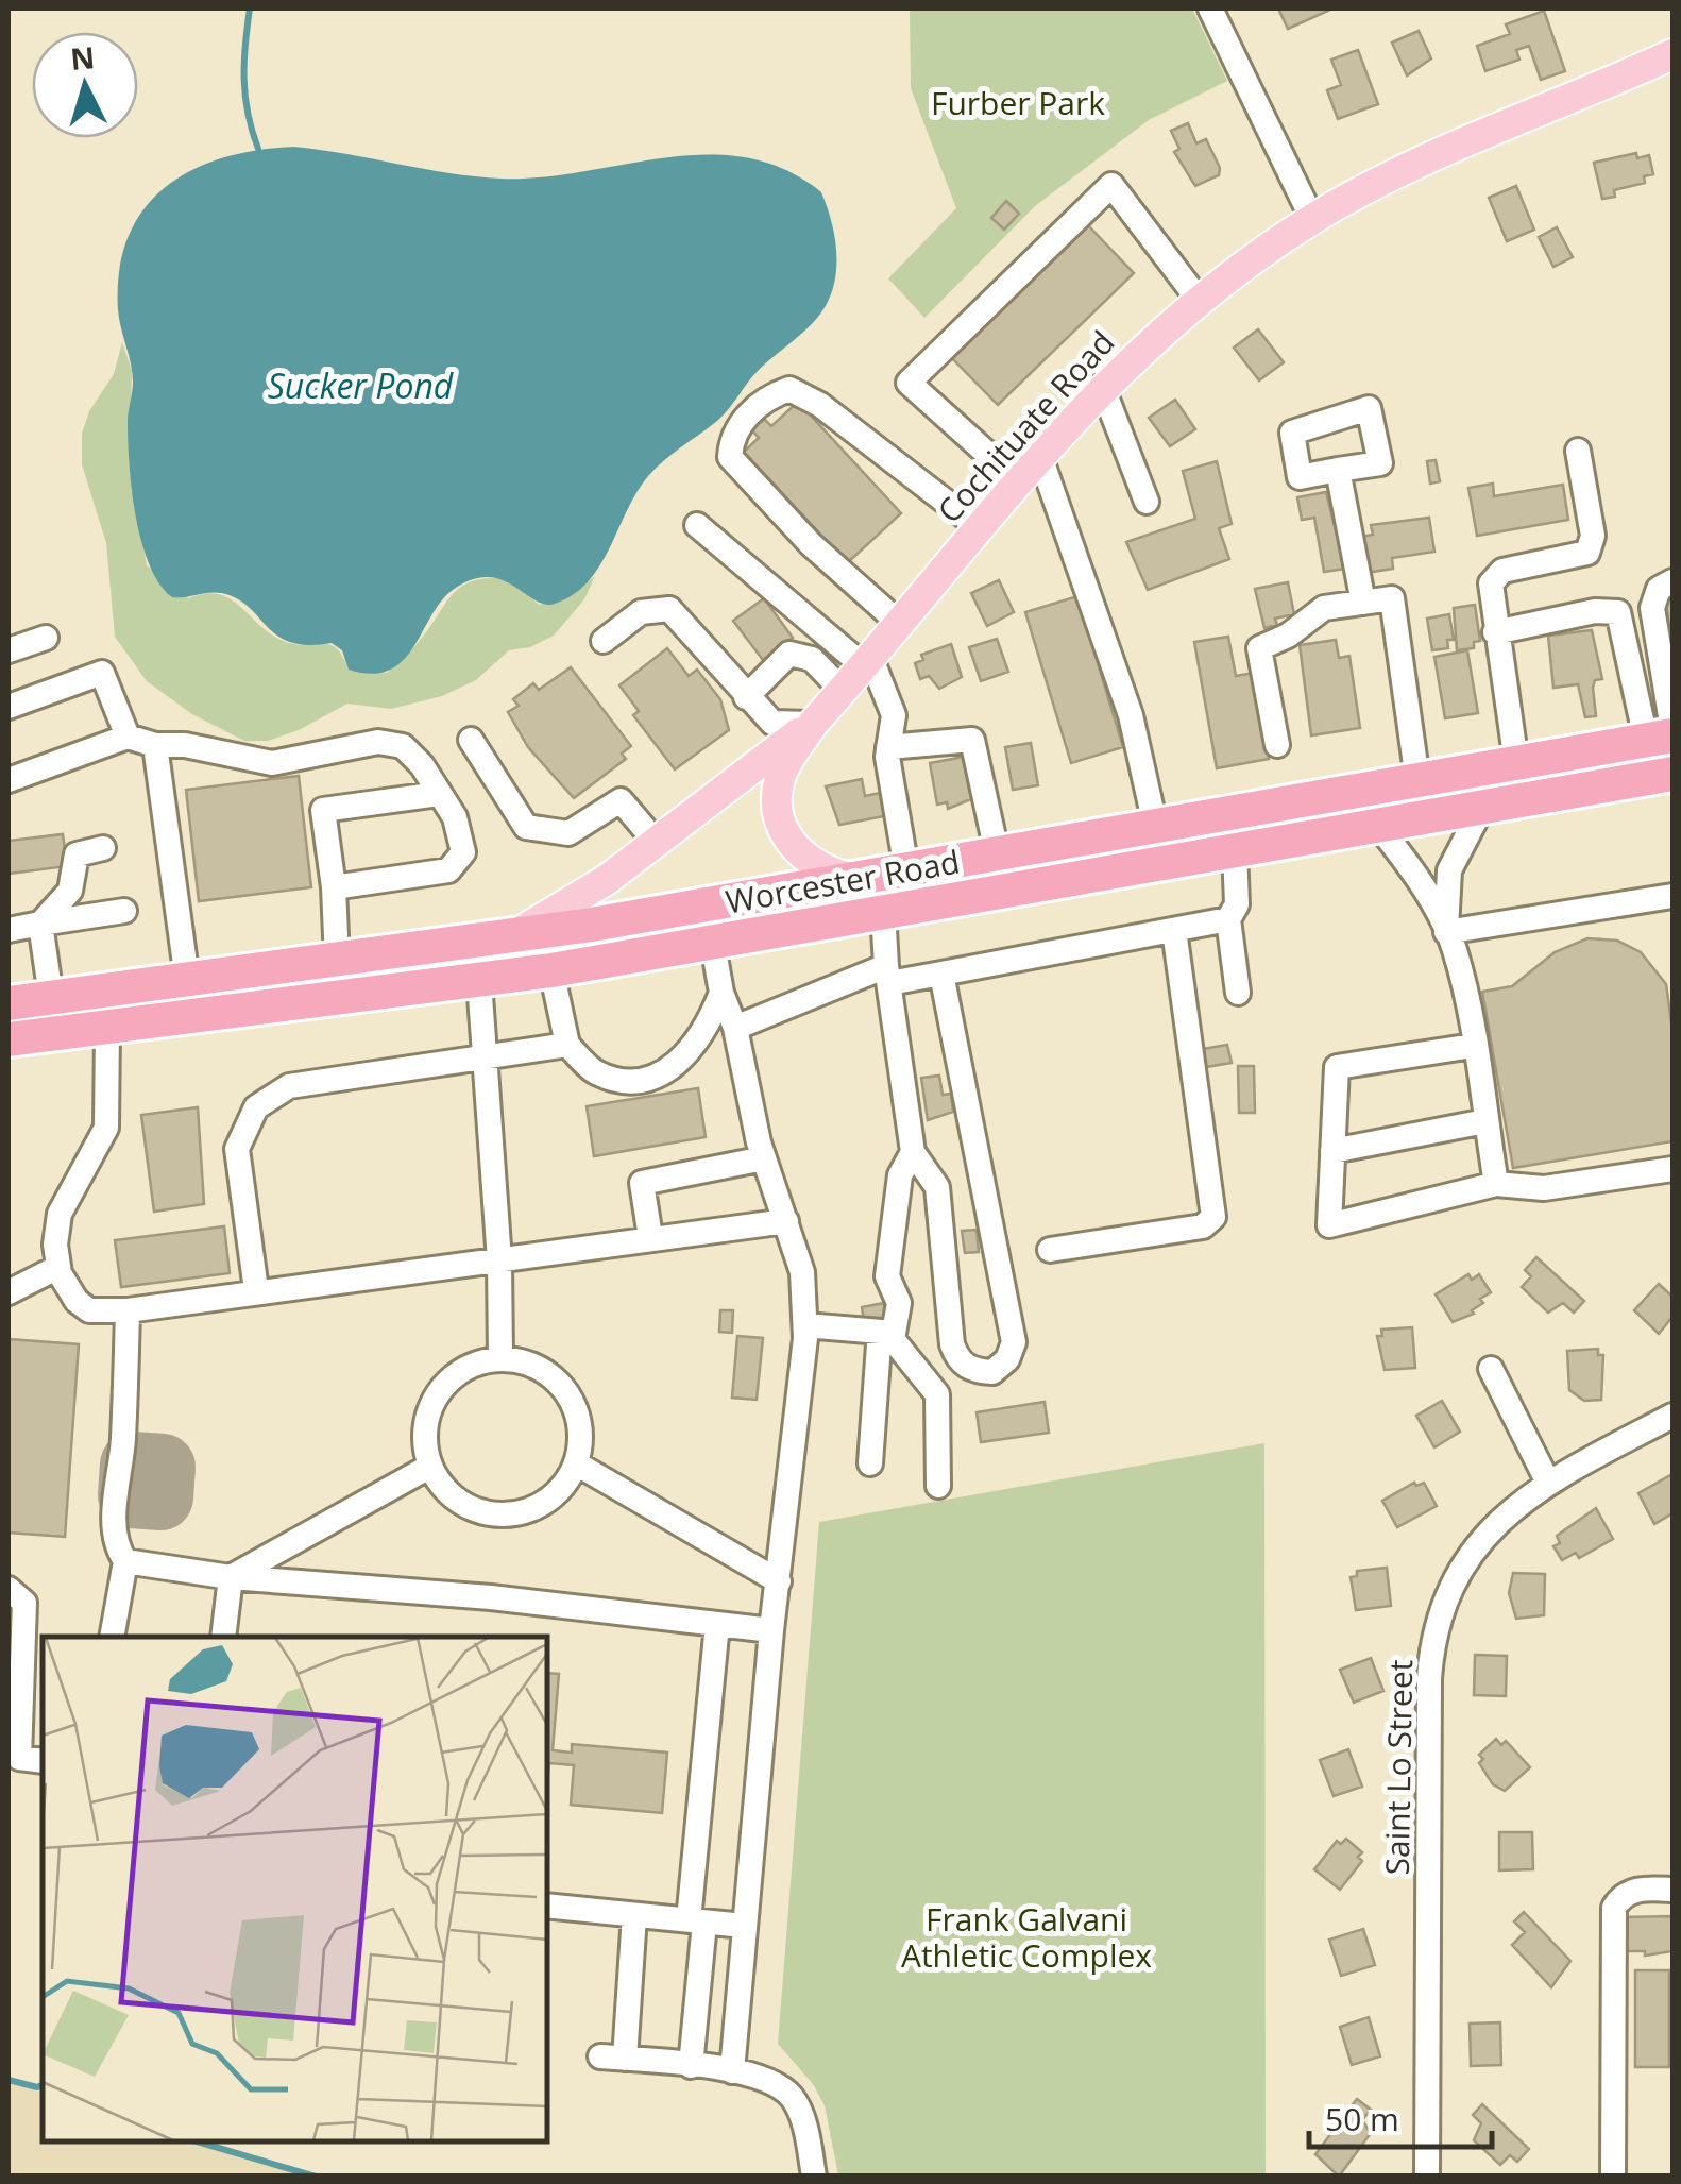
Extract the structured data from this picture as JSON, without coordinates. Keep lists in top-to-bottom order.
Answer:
{
  "streets": {
    "highway": ["Worcester Road"],
    "main road": ["Cochituate Road"],
    "street": ["Saint Lo Street"]
  },
  "crossings": [
    ["Cochituate Road", "Worcester Road"]
  ],
  "water": ["Sucker Pond"],
  "parks": ["Furber Park", "Frank Galvani Athletic Complex"],
  "scale_bar": "50 m",
  "north": "top"
}
